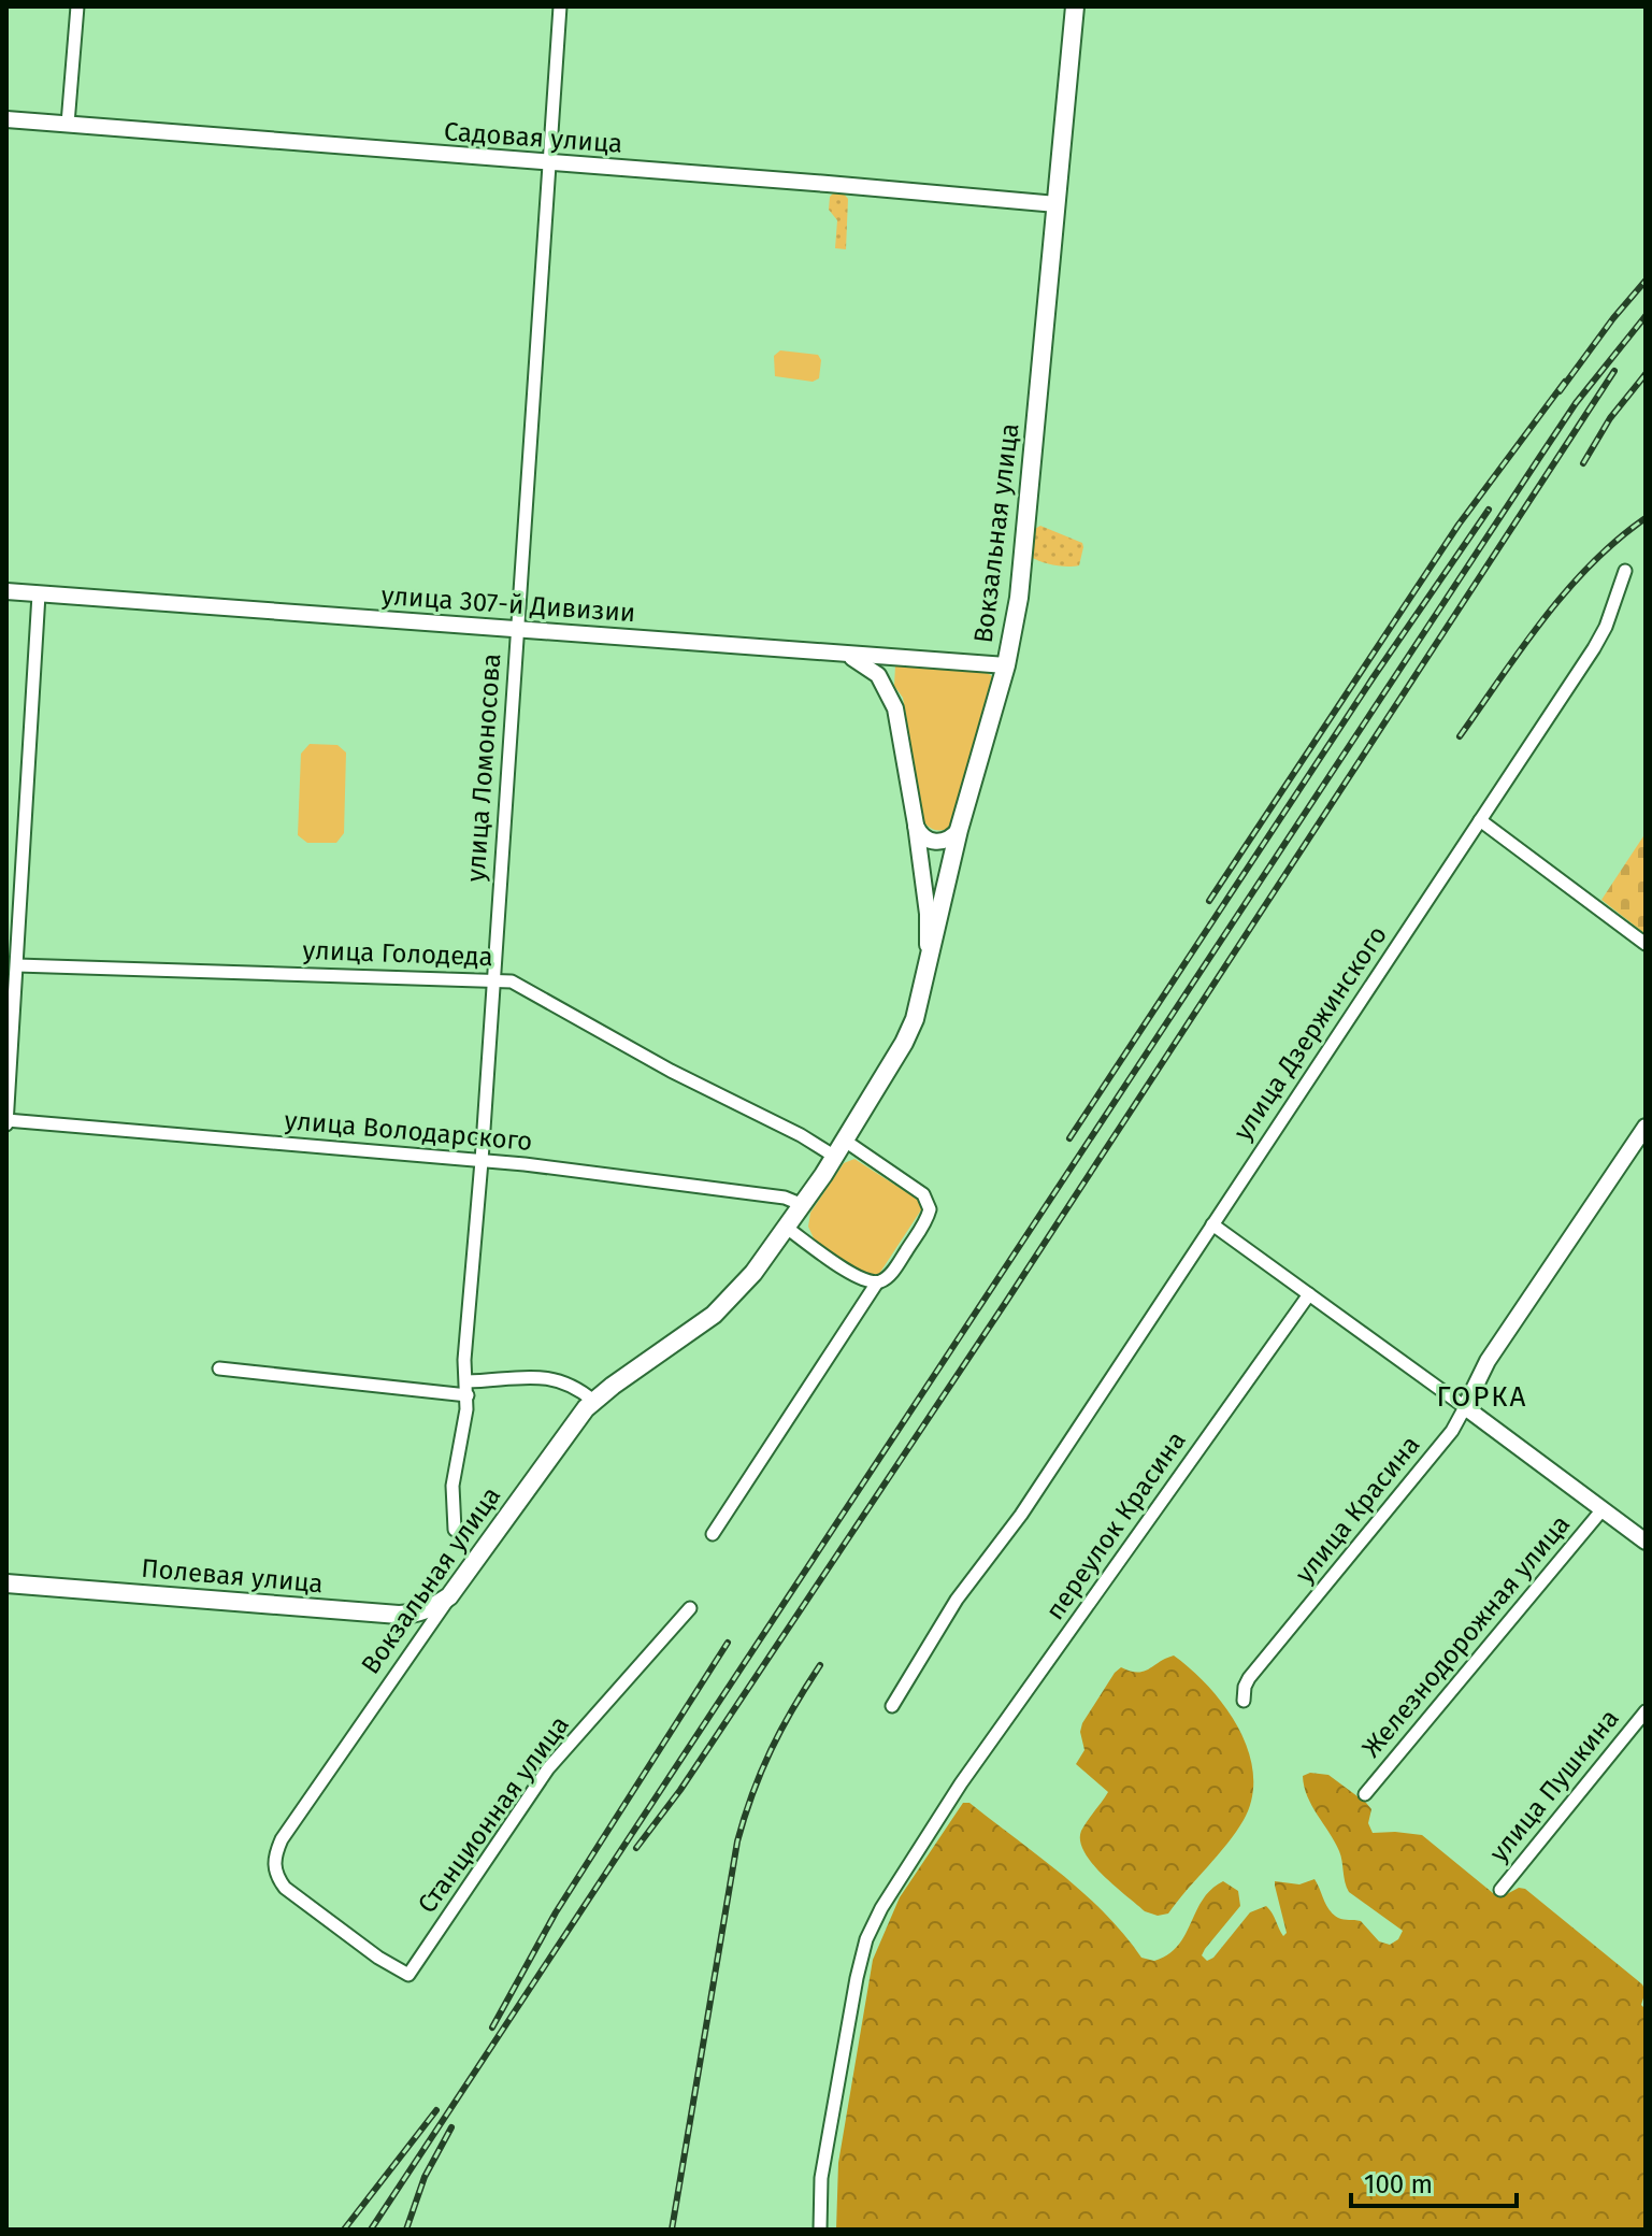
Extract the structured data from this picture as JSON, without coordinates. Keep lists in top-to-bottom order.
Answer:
{
  "streets": {
    "main road": ["Вокзальная улица", "Полевая улица"],
    "street": [
      "Садовая улица",
      "улица 307-й Дивизии",
      "улица Ломоносова",
      "улица Голодеда",
      "улица Дзержинского",
      "улица Володарского",
      "улица Красина",
      "переулок Красина",
      "Железнодорожная улица",
      "улица Пушкина",
      "Станционная улица"
    ]
  },
  "crossings": [
    ["Садовая улица", "Вокзальная улица"],
    ["Садовая улица", "улица Ломоносова"],
    ["Вокзальная улица", "улица 307-й Дивизии"],
    ["Вокзальная улица", "улица Голодеда"],
    ["Вокзальная улица", "улица Володарского"],
    ["Вокзальная улица", "Полевая улица"],
    ["Вокзальная улица", "Станционная улица"],
    ["улица 307-й Дивизии", "улица Ломоносова"],
    ["улица Ломоносова", "улица Голодеда"],
    ["улица Ломоносова", "улица Володарского"],
    ["улица Дзержинского", "Железнодорожная улица"],
    ["улица Красина", "Железнодорожная улица"],
    ["переулок Красина", "Железнодорожная улица"]
  ],
  "districts": ["ГОРКА"],
  "scale_bar": "100 m"
}
